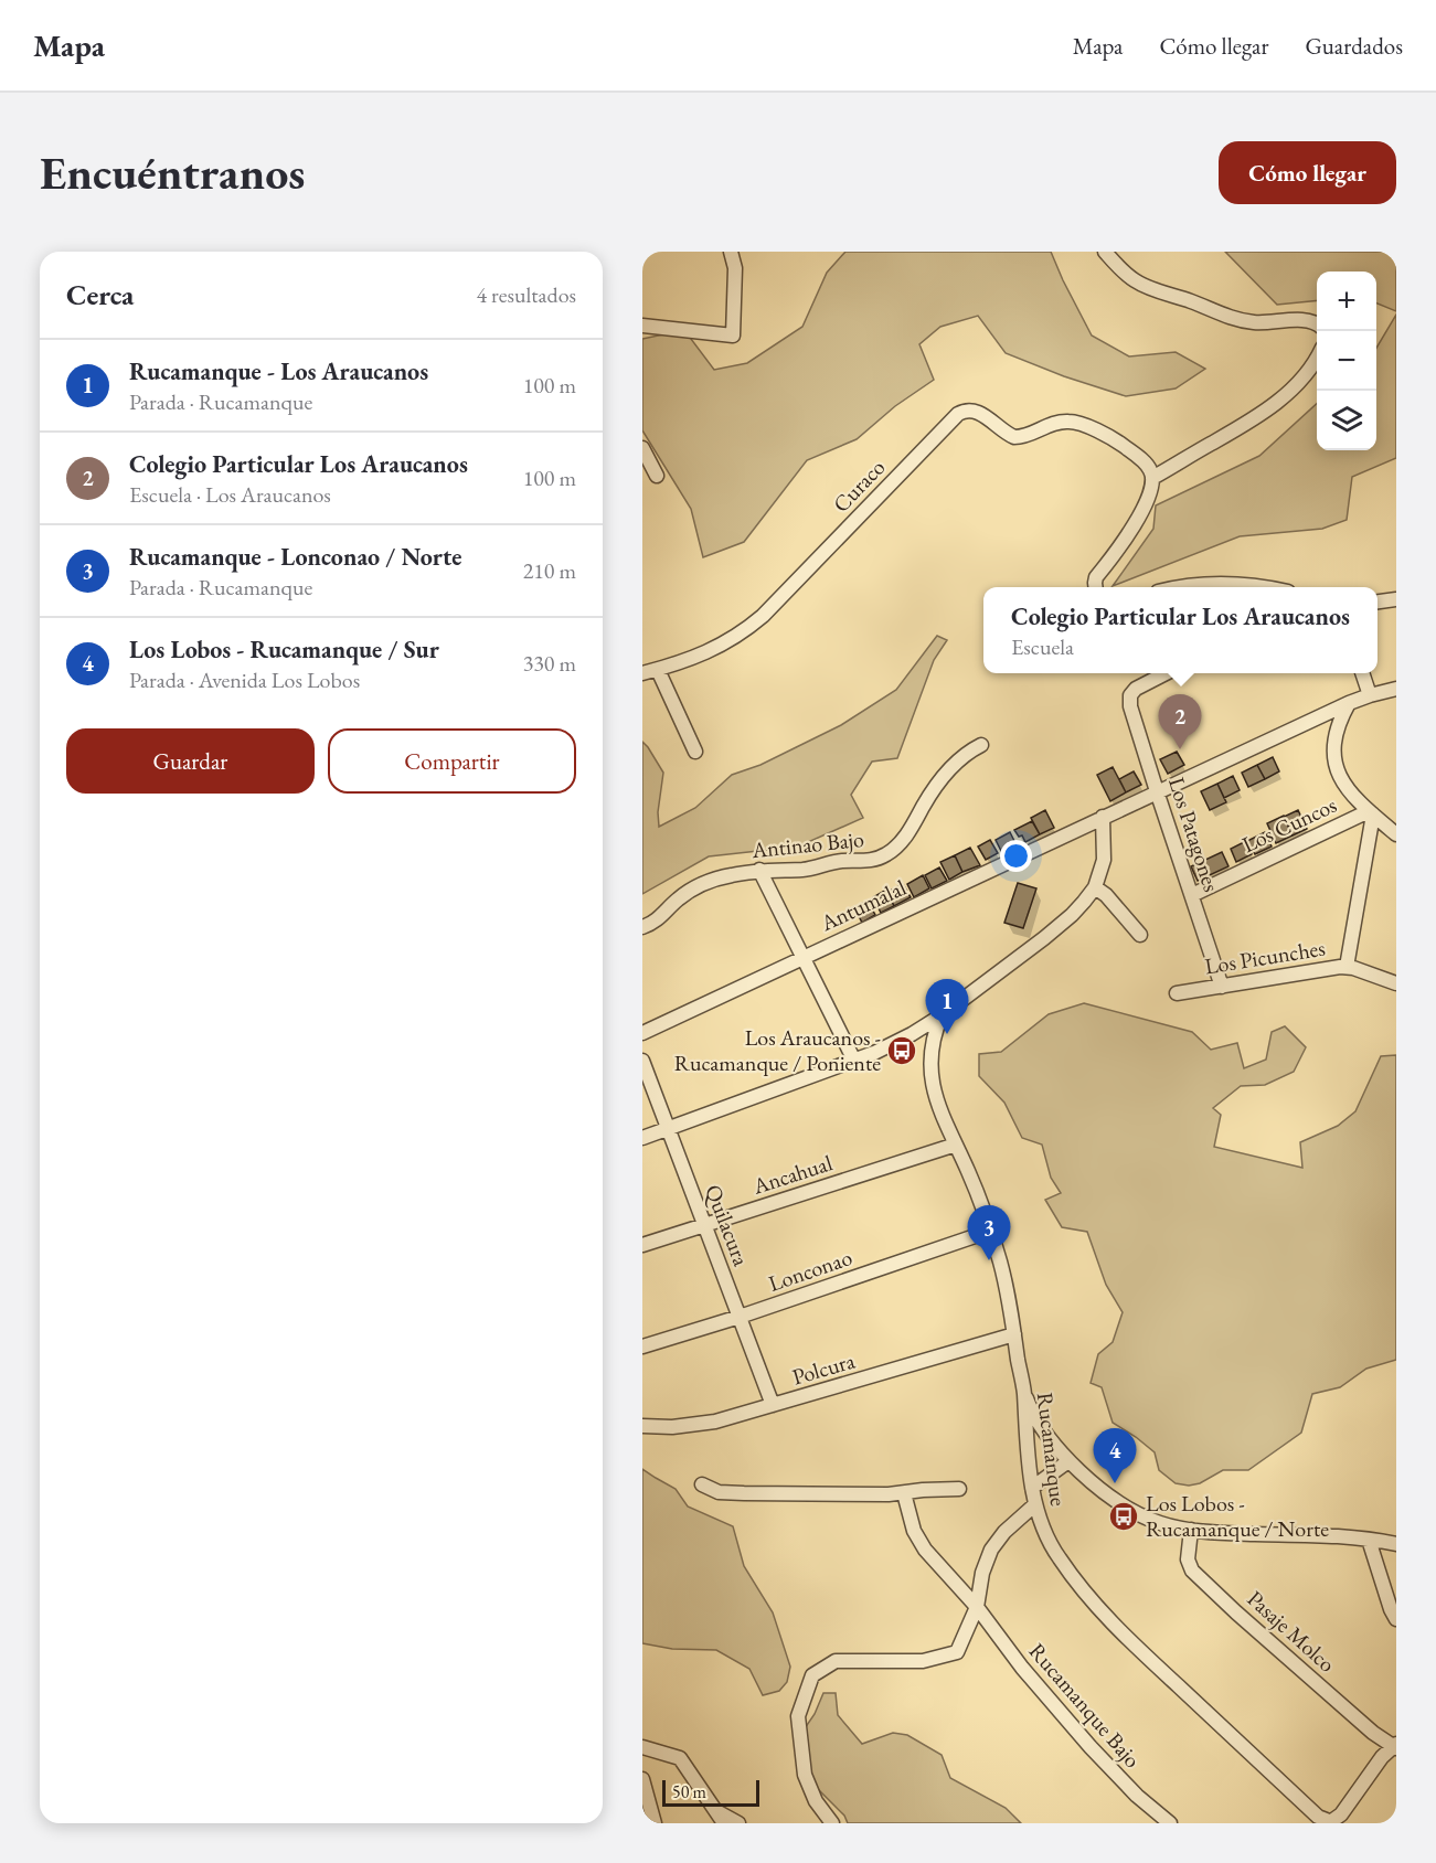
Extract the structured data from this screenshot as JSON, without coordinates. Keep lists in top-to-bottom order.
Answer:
{
  "streets": {
    "street": [
      "Curaco",
      "Los Cuncos",
      "Los Patagones",
      "Antinao Bajo",
      "Antumalal",
      "Los Picunches",
      "Ancahual",
      "Quilacura",
      "Lonconao",
      "Polcura",
      "Rucamanque",
      "Pasaje Molco",
      "Rucamanque Bajo"
    ]
  },
  "crossings": [
    ["Los Cuncos", "Los Patagones"],
    ["Los Patagones", "Antumalal"],
    ["Los Patagones", "Los Picunches"],
    ["Ancahual", "Quilacura"],
    ["Ancahual", "Rucamanque"],
    ["Quilacura", "Lonconao"],
    ["Quilacura", "Polcura"],
    ["Lonconao", "Rucamanque"],
    ["Polcura", "Rucamanque"]
  ],
  "places": {
    "bus stop": ["Los Araucanos - Rucamanque / Poniente", "Los Lobos - Rucamanque / Norte"]
  },
  "scale_bar": "50 m",
  "page": {
    "header": "Mapa",
    "nav": ["Mapa", "Cómo llegar", "Guardados"],
    "buttons": [
      "Cómo llegar",
      ["Guardar", "Compartir"]
    ],
    "title": "Encuéntranos",
    "heading": ["Cerca", "4 resultados"],
    "map_buttons": ["+", "−"],
    "list": [
      {
        "mark": "1",
        "name": "Rucamanque - Los Araucanos",
        "note": "Parada · Rucamanque",
        "value": "100 m"
      },
      {
        "mark": "2",
        "name": "Colegio Particular Los Araucanos",
        "note": "Escuela · Los Araucanos",
        "value": "100 m"
      },
      {
        "mark": "3",
        "name": "Rucamanque - Lonconao / Norte",
        "note": "Parada · Rucamanque",
        "value": "210 m"
      },
      {
        "mark": "4",
        "name": "Los Lobos - Rucamanque / Sur",
        "note": "Parada · Avenida Los Lobos",
        "value": "330 m"
      }
    ],
    "popup": ["Colegio Particular Los Araucanos", "Escuela"],
    "pins": [
      "2",
      "1",
      "3",
      "4"
    ],
    "scale": "50 m"
  }
}
